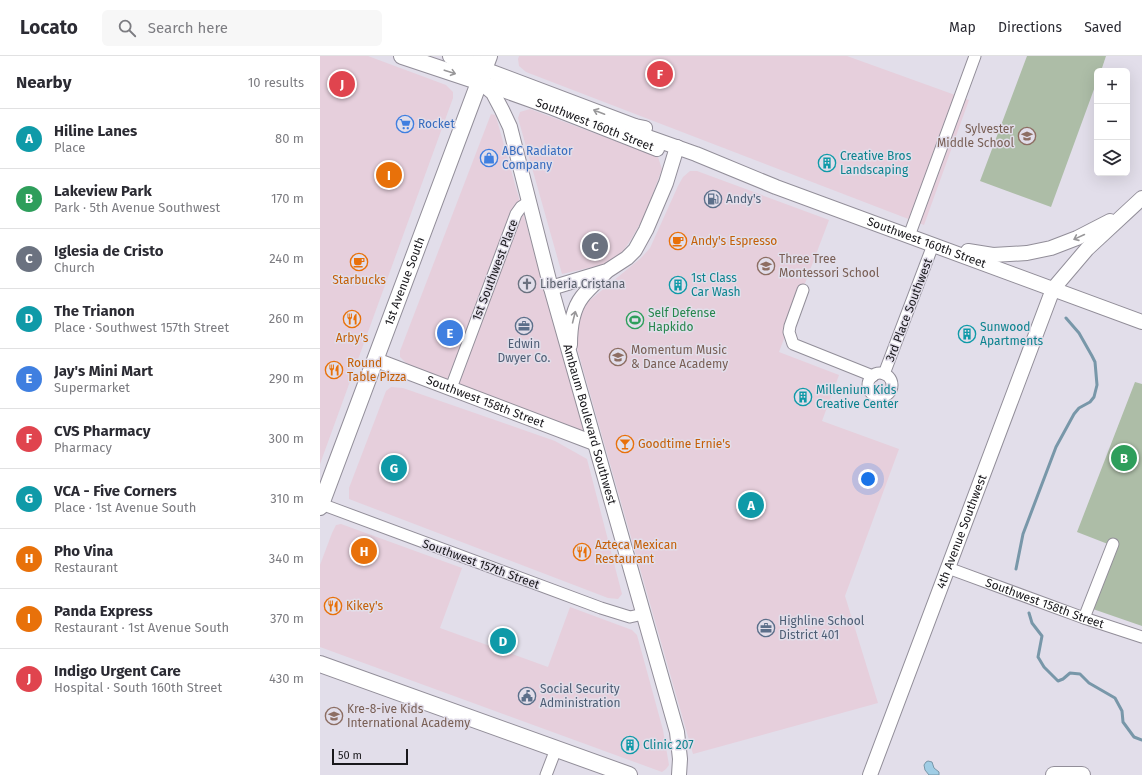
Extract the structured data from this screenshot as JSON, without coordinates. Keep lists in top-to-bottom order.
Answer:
{
  "streets": {
    "main road": ["1st Avenue South"],
    "street": [
      "Southwest 160th Street",
      "1st Southwest Place",
      "3rd Place Southwest",
      "Southwest 158th Street",
      "Ambaum Boulevard Southwest",
      "4th Avenue Southwest",
      "Southwest 157th Street"
    ]
  },
  "crossings": [
    ["Southwest 160th Street", "1st Avenue South"],
    ["Southwest 160th Street", "3rd Place Southwest"],
    ["Southwest 160th Street", "Ambaum Boulevard Southwest"],
    ["Southwest 160th Street", "4th Avenue Southwest"],
    ["1st Southwest Place", "Southwest 158th Street"],
    ["1st Southwest Place", "Ambaum Boulevard Southwest"],
    ["1st Avenue South", "Southwest 158th Street"],
    ["1st Avenue South", "Ambaum Boulevard Southwest"],
    ["1st Avenue South", "Southwest 157th Street"],
    ["Southwest 158th Street", "Ambaum Boulevard Southwest"],
    ["Southwest 158th Street", "4th Avenue Southwest"],
    ["Ambaum Boulevard Southwest", "Southwest 157th Street"]
  ],
  "places": {
    "supermarket": ["Rocket"],
    "school or university": [
      "Sylvester Middle School",
      "Three Tree Montessori School",
      "Momentum Music & Dance Academy",
      "Kre-8-ive Kids International Academy"
    ],
    "shop": ["ABC Radiator Company"],
    "building": [
      "Creative Bros Landscaping",
      "1st Class Car Wash",
      "Sunwood Apartments",
      "Millenium Kids Creative Center",
      "Clinic 207"
    ],
    "fuel station": ["Andy's"],
    "cafe": ["Andy's Espresso", "Starbucks"],
    "church": ["Liberia Cristana"],
    "restaurant": [
      "Arby's",
      "Round Table Pizza",
      "Azteca Mexican Restaurant",
      "Kikey's"
    ],
    "sports": ["Self Defense Hapkido"],
    "office": ["Edwin Dwyer Co.", "Highline School District 401"],
    "bar": ["Goodtime Ernie's"],
    "public building": ["Social Security Administration"]
  },
  "scale_bar": "50 m",
  "page": {
    "header": "Locato",
    "search": "Search here",
    "nav": ["Map", "Directions", "Saved"],
    "heading": ["Nearby", "10 results"],
    "pins": [
      "F",
      "J",
      "I",
      "C",
      "E",
      "B",
      "G",
      "A",
      "H",
      "D"
    ],
    "map_buttons": ["+", "−"],
    "list": [
      {
        "mark": "A",
        "name": "Hiline Lanes",
        "note": "Place",
        "value": "80 m"
      },
      {
        "mark": "B",
        "name": "Lakeview Park",
        "note": "Park · 5th Avenue Southwest",
        "value": "170 m"
      },
      {
        "mark": "C",
        "name": "Iglesia de Cristo",
        "note": "Church",
        "value": "240 m"
      },
      {
        "mark": "D",
        "name": "The Trianon",
        "note": "Place · Southwest 157th Street",
        "value": "260 m"
      },
      {
        "mark": "E",
        "name": "Jay's Mini Mart",
        "note": "Supermarket",
        "value": "290 m"
      },
      {
        "mark": "F",
        "name": "CVS Pharmacy",
        "note": "Pharmacy",
        "value": "300 m"
      },
      {
        "mark": "G",
        "name": "VCA - Five Corners",
        "note": "Place · 1st Avenue South",
        "value": "310 m"
      },
      {
        "mark": "H",
        "name": "Pho Vina",
        "note": "Restaurant",
        "value": "340 m"
      },
      {
        "mark": "I",
        "name": "Panda Express",
        "note": "Restaurant · 1st Avenue South",
        "value": "370 m"
      },
      {
        "mark": "J",
        "name": "Indigo Urgent Care",
        "note": "Hospital · South 160th Street",
        "value": "430 m"
      }
    ],
    "scale": "50 m"
  }
}
